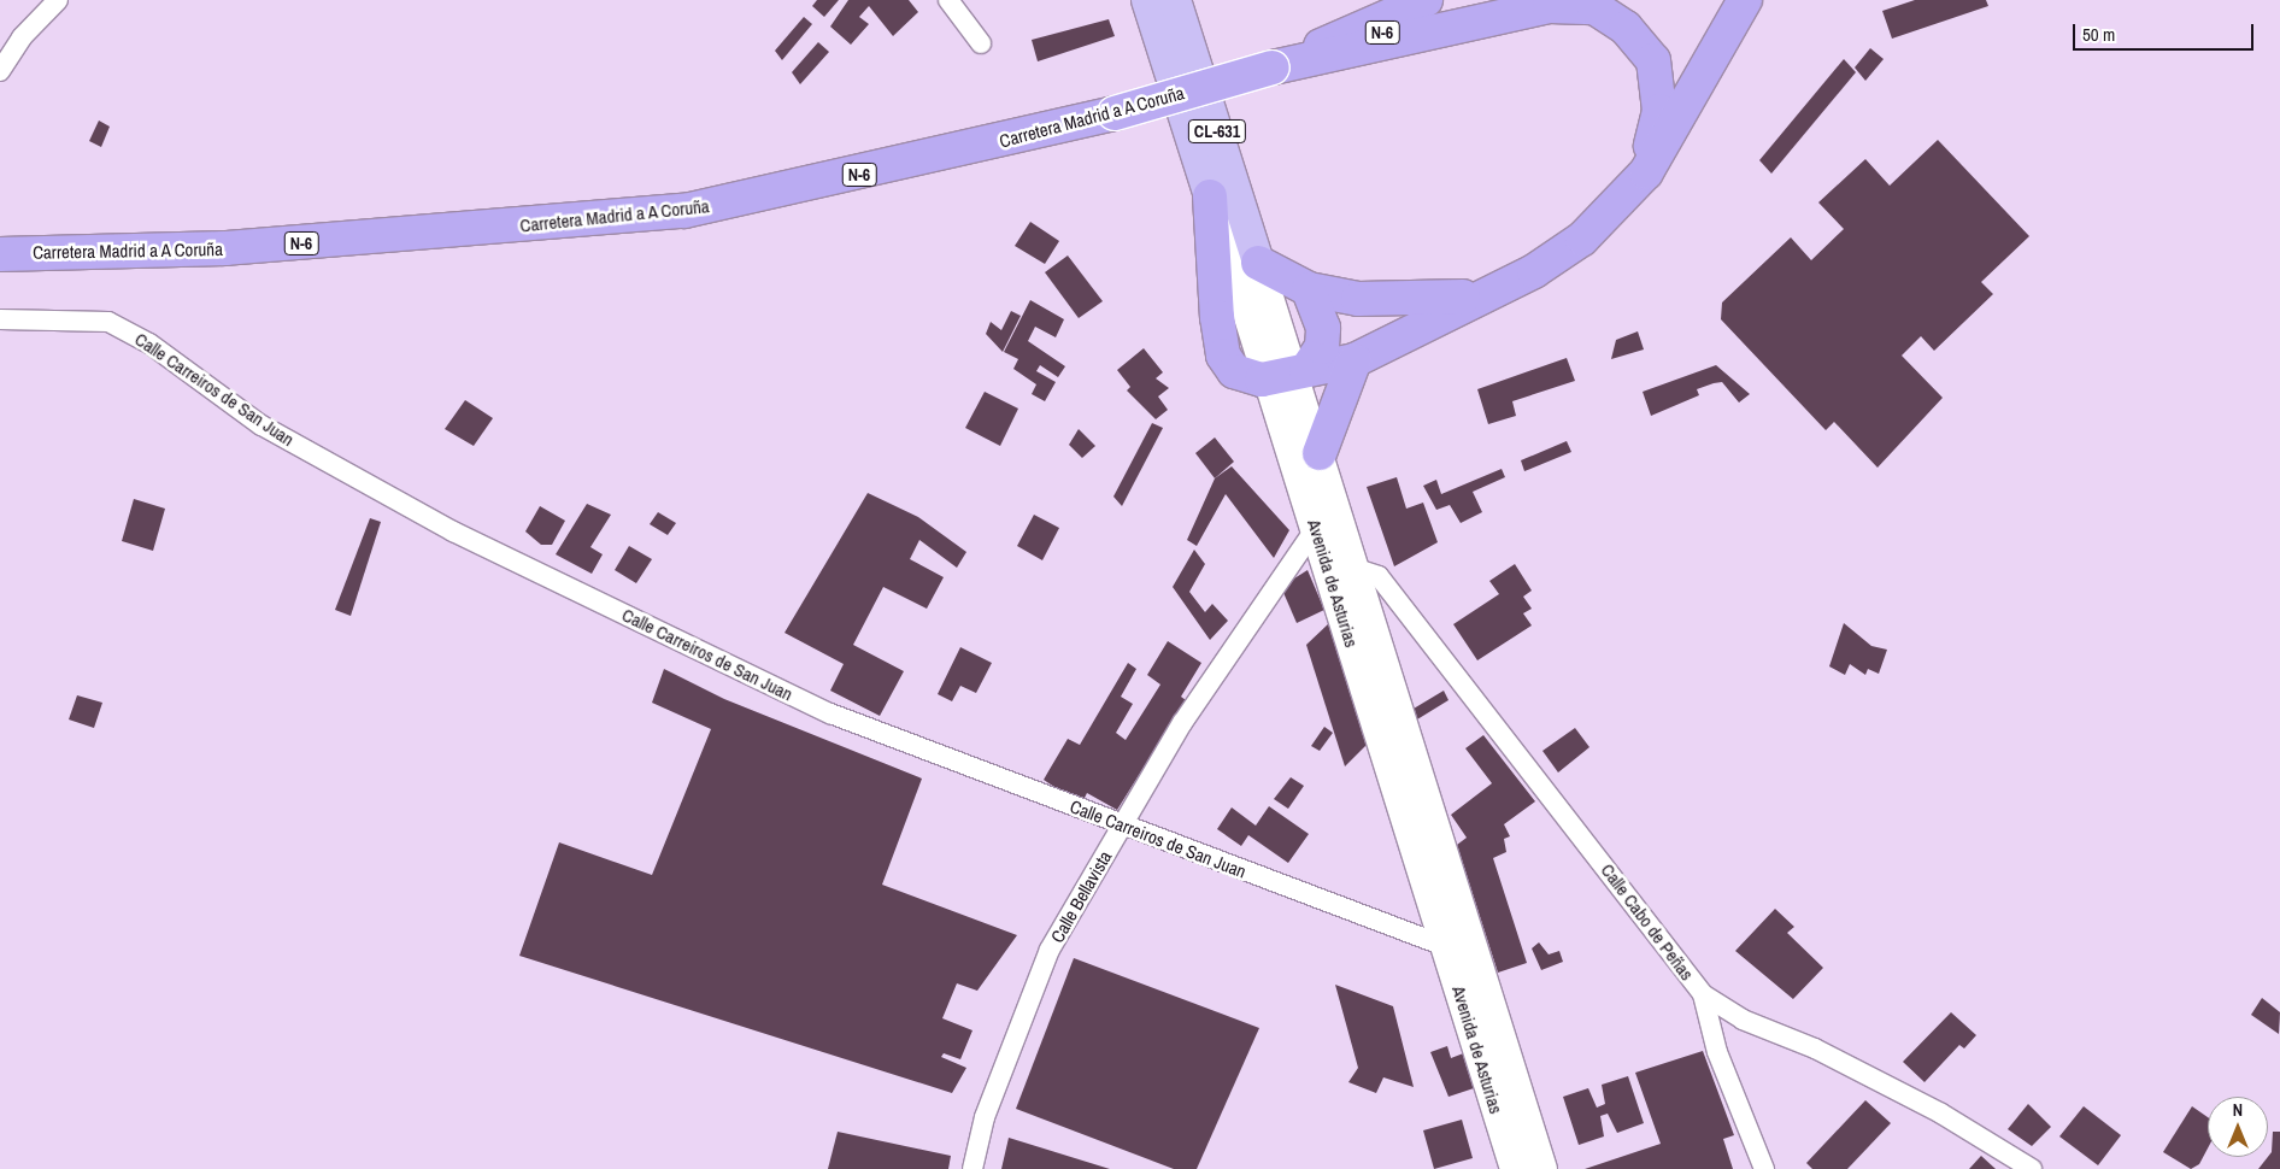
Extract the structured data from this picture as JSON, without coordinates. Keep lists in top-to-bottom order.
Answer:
{
  "streets": {
    "highway": ["N-6", "Carretera Madrid a A Coruña"],
    "main road": ["CL-631", "Avenida de Asturias"],
    "street": ["Calle Carreiros de San Juan", "Calle Bellavista", "Calle Cabo de Peñas"]
  },
  "crossings": [
    ["Calle Carreiros de San Juan", "Avenida de Asturias"],
    ["Calle Carreiros de San Juan", "Calle Bellavista"],
    ["Avenida de Asturias", "Calle Bellavista"],
    ["Avenida de Asturias", "Calle Cabo de Peñas"]
  ],
  "scale_bar": "50 m",
  "north": "top"
}
